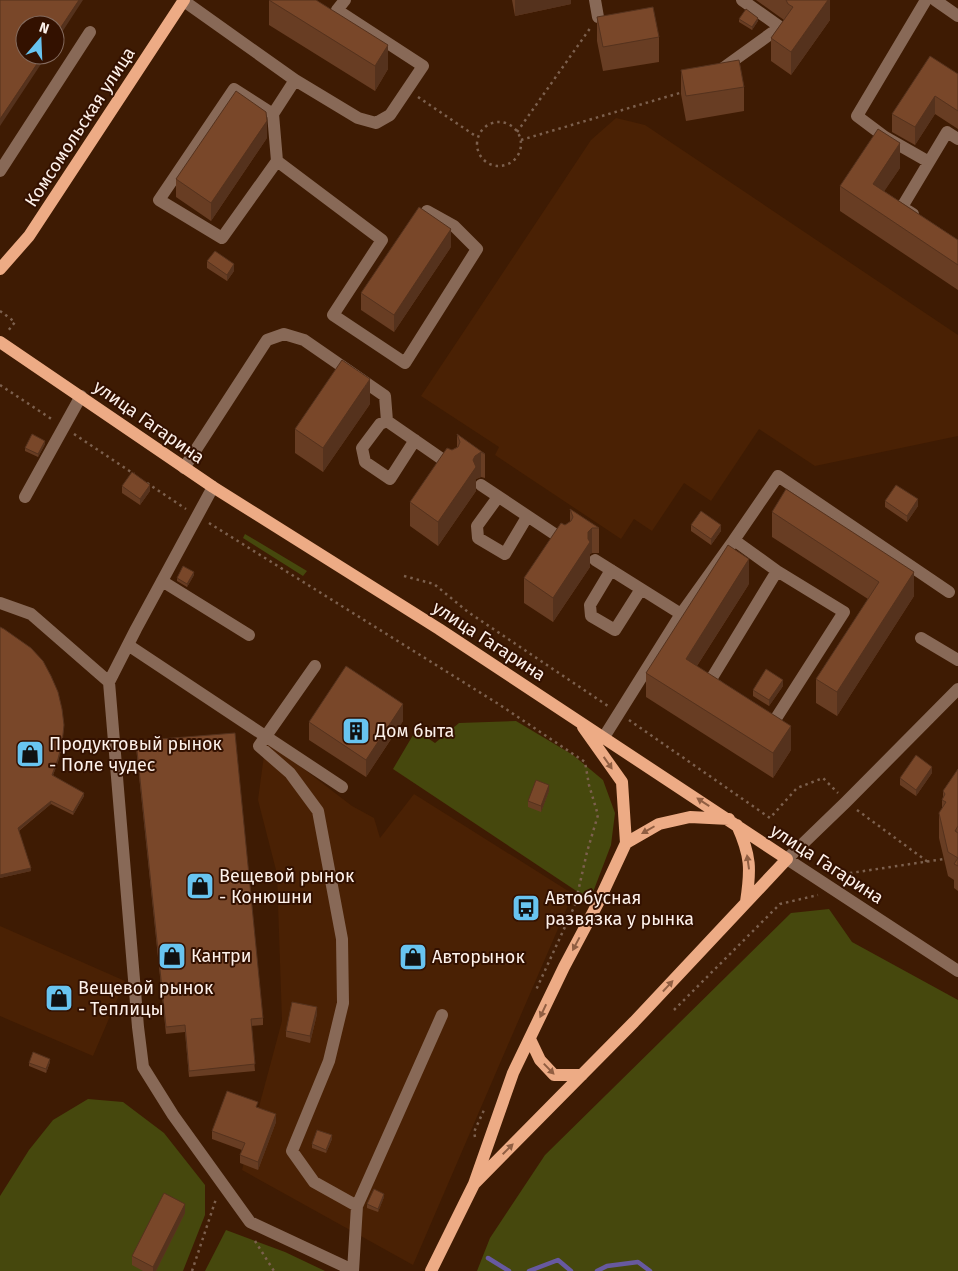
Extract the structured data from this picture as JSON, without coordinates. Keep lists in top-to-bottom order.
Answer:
{
  "streets": {
    "main road": ["Комсомольская улица", "улица Гагарина"]
  },
  "places": {
    "building": ["Дом быта"],
    "shop": [
      "Продуктовый рынок - Поле чудес",
      "Вещевой рынок - Конюшни",
      "Кантри",
      "Авторынок",
      "Вещевой рынок - Теплицы"
    ],
    "bus stop": ["Автобусная развязка у рынка"]
  },
  "north": "top"
}
